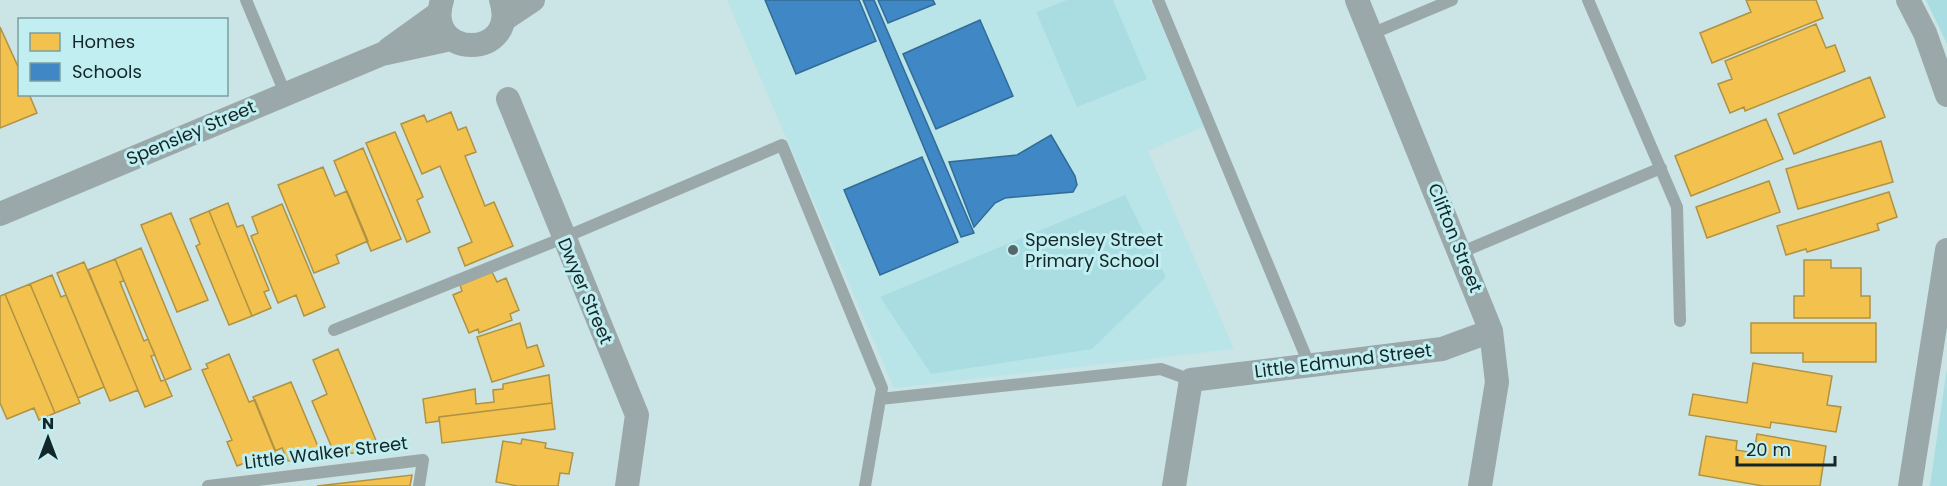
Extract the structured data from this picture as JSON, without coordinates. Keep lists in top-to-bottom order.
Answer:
{
  "streets": {
    "street": [
      "Spensley Street",
      "Clifton Street",
      "Dwyer Street",
      "Little Edmund Street"
    ],
    "lane": ["Little Walker Street"]
  },
  "crossings": [
    ["Clifton Street", "Little Edmund Street"]
  ],
  "places": ["Spensley Street Primary School"],
  "legend": ["Homes", "Schools"],
  "scale_bar": "20 m",
  "north": "top"
}
